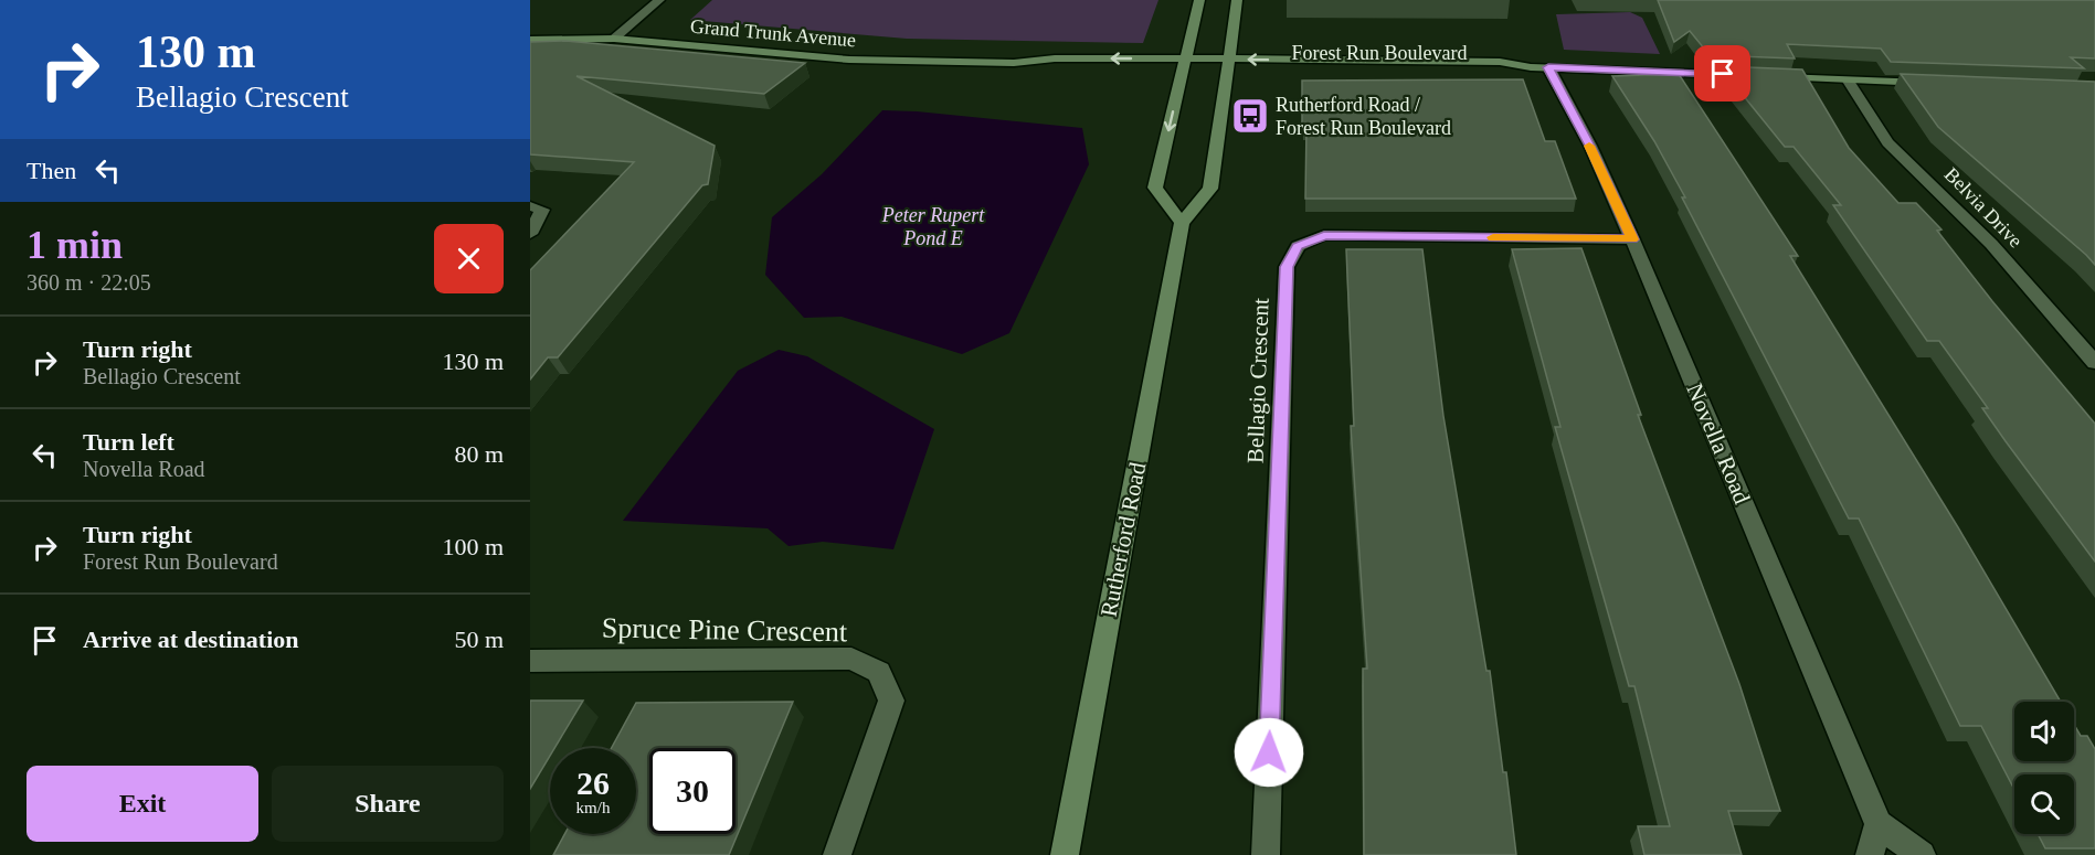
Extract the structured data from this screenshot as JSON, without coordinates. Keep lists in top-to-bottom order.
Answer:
{
  "streets": {
    "street": [
      "Grand Trunk Avenue",
      "Forest Run Boulevard",
      "Belvia Drive",
      "Bellagio Crescent",
      "Novella Road",
      "Rutherford Road",
      "Spruce Pine Crescent"
    ]
  },
  "crossings": [
    ["Grand Trunk Avenue", "Forest Run Boulevard"],
    ["Forest Run Boulevard", "Belvia Drive"],
    ["Forest Run Boulevard", "Novella Road"],
    ["Forest Run Boulevard", "Rutherford Road"],
    ["Bellagio Crescent", "Novella Road"]
  ],
  "water": ["Peter Rupert Pond E"],
  "places": {
    "bus stop": ["Rutherford Road / Forest Run Boulevard"]
  },
  "page": {
    "turn": ["130 m", "Bellagio Crescent"],
    "then": "Then",
    "heading": ["1 min", "360 m · 22:05"],
    "list": [
      {
        "name": "Turn right",
        "note": "Bellagio Crescent",
        "value": "130 m"
      },
      {
        "name": "Turn left",
        "note": "Novella Road",
        "value": "80 m"
      },
      {
        "name": "Turn right",
        "note": "Forest Run Boulevard",
        "value": "100 m"
      },
      {
        "name": "Arrive at destination",
        "value": "50 m"
      }
    ],
    "speed": "26 km/h",
    "limit": "30",
    "buttons": ["Exit", "Share"]
  }
}
